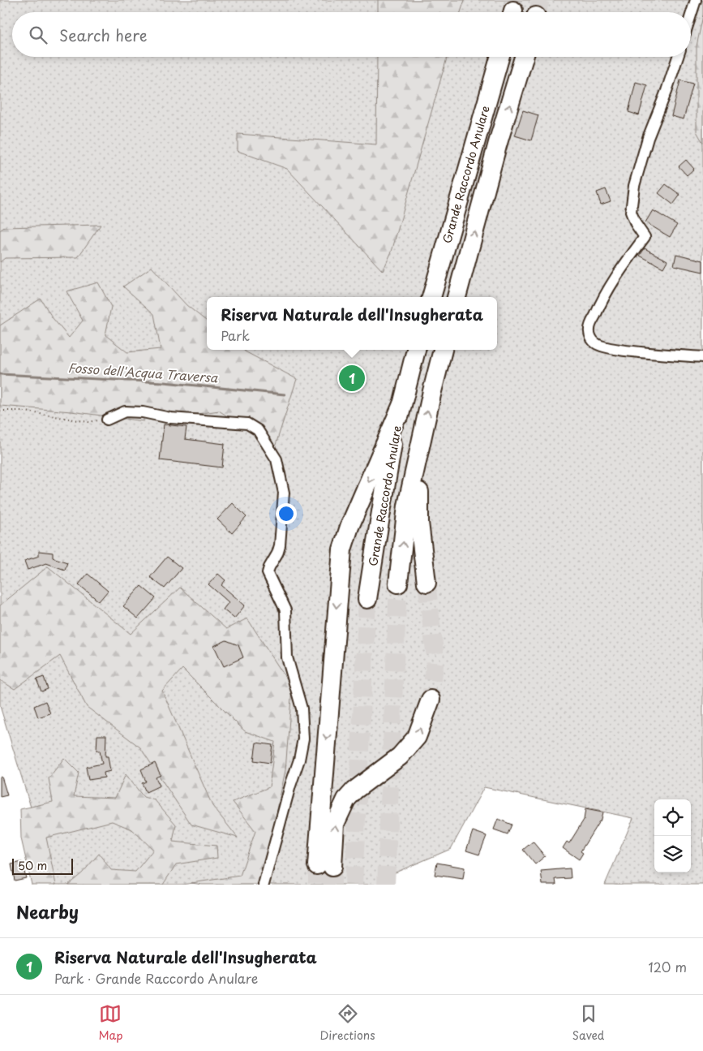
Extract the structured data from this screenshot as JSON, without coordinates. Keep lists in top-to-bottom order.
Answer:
{
  "streets": {
    "highway": ["Grande Raccordo Anulare"]
  },
  "water": ["Fosso dell'Acqua Traversa"],
  "scale_bar": "50 m",
  "page": {
    "search": "Search here",
    "popup": ["Riserva Naturale dell'Insugherata", "Park"],
    "pins": "1",
    "scale": "50 m",
    "heading": "Nearby",
    "list": [
      {
        "mark": "1",
        "name": "Riserva Naturale dell'Insugherata",
        "note": "Park · Grande Raccordo Anulare",
        "value": "120 m"
      }
    ],
    "nav": ["Map", "Directions", "Saved"]
  }
}
